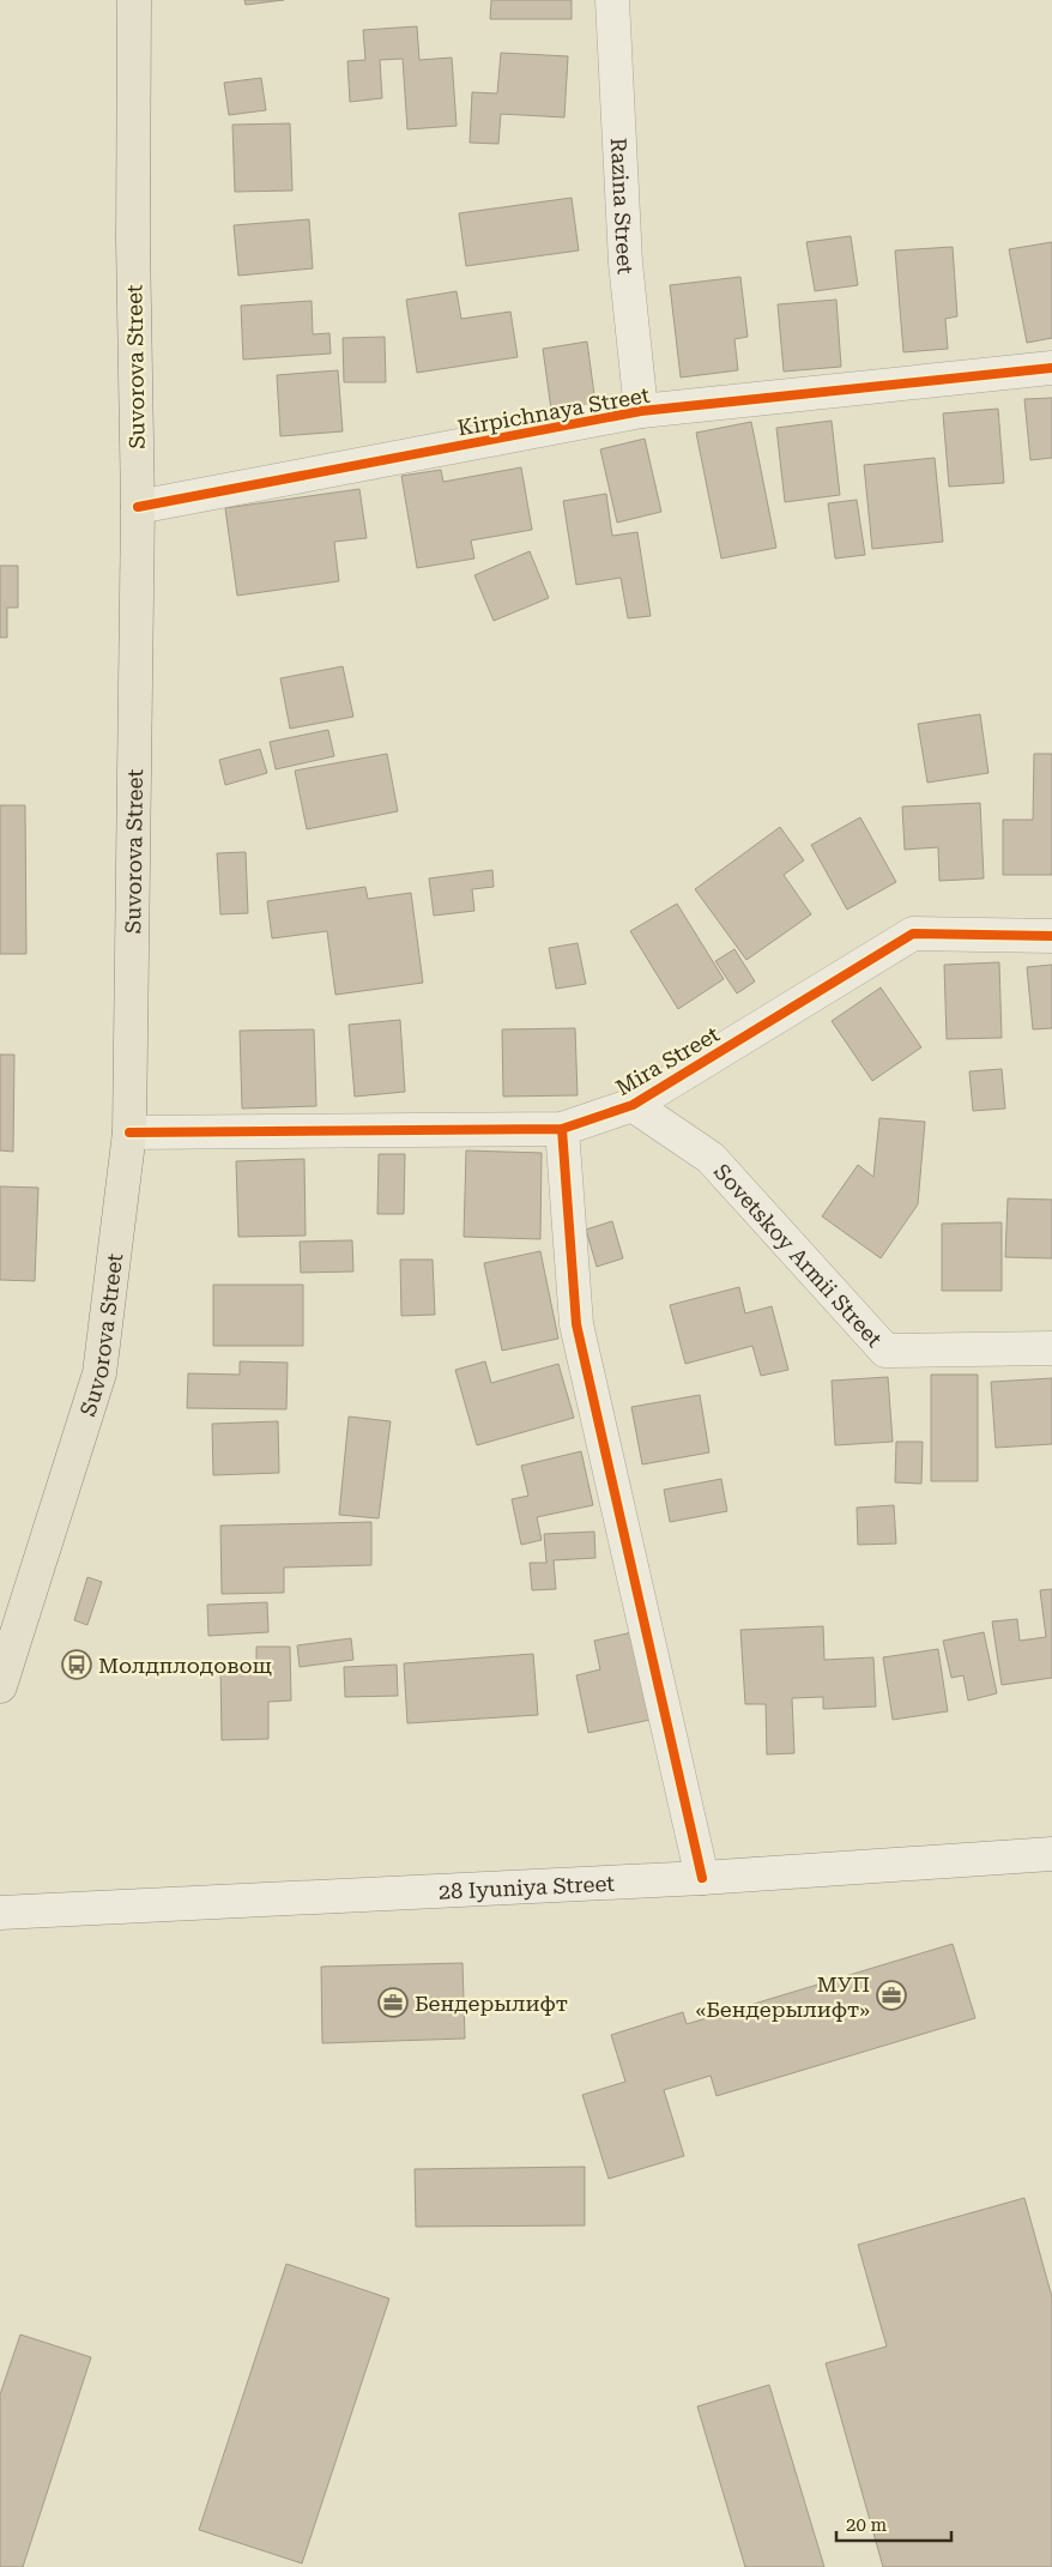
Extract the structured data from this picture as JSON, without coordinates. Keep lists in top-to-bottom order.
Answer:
{
  "streets": {
    "main road": ["Suvorova Street"],
    "street": [
      "Razina Street",
      "Kirpichnaya Street",
      "Mira Street",
      "Sovetskoy Armii Street",
      "28 Iyuniya Street"
    ]
  },
  "crossings": [
    ["Razina Street", "Kirpichnaya Street"],
    ["Suvorova Street", "Kirpichnaya Street"],
    ["Suvorova Street", "Mira Street"],
    ["Mira Street", "Sovetskoy Armii Street"]
  ],
  "places": {
    "bus stop": ["Молдплодовощ"],
    "office": ["МУП «Бендерылифт»", "Бендерылифт"]
  },
  "scale_bar": "20 m"
}
